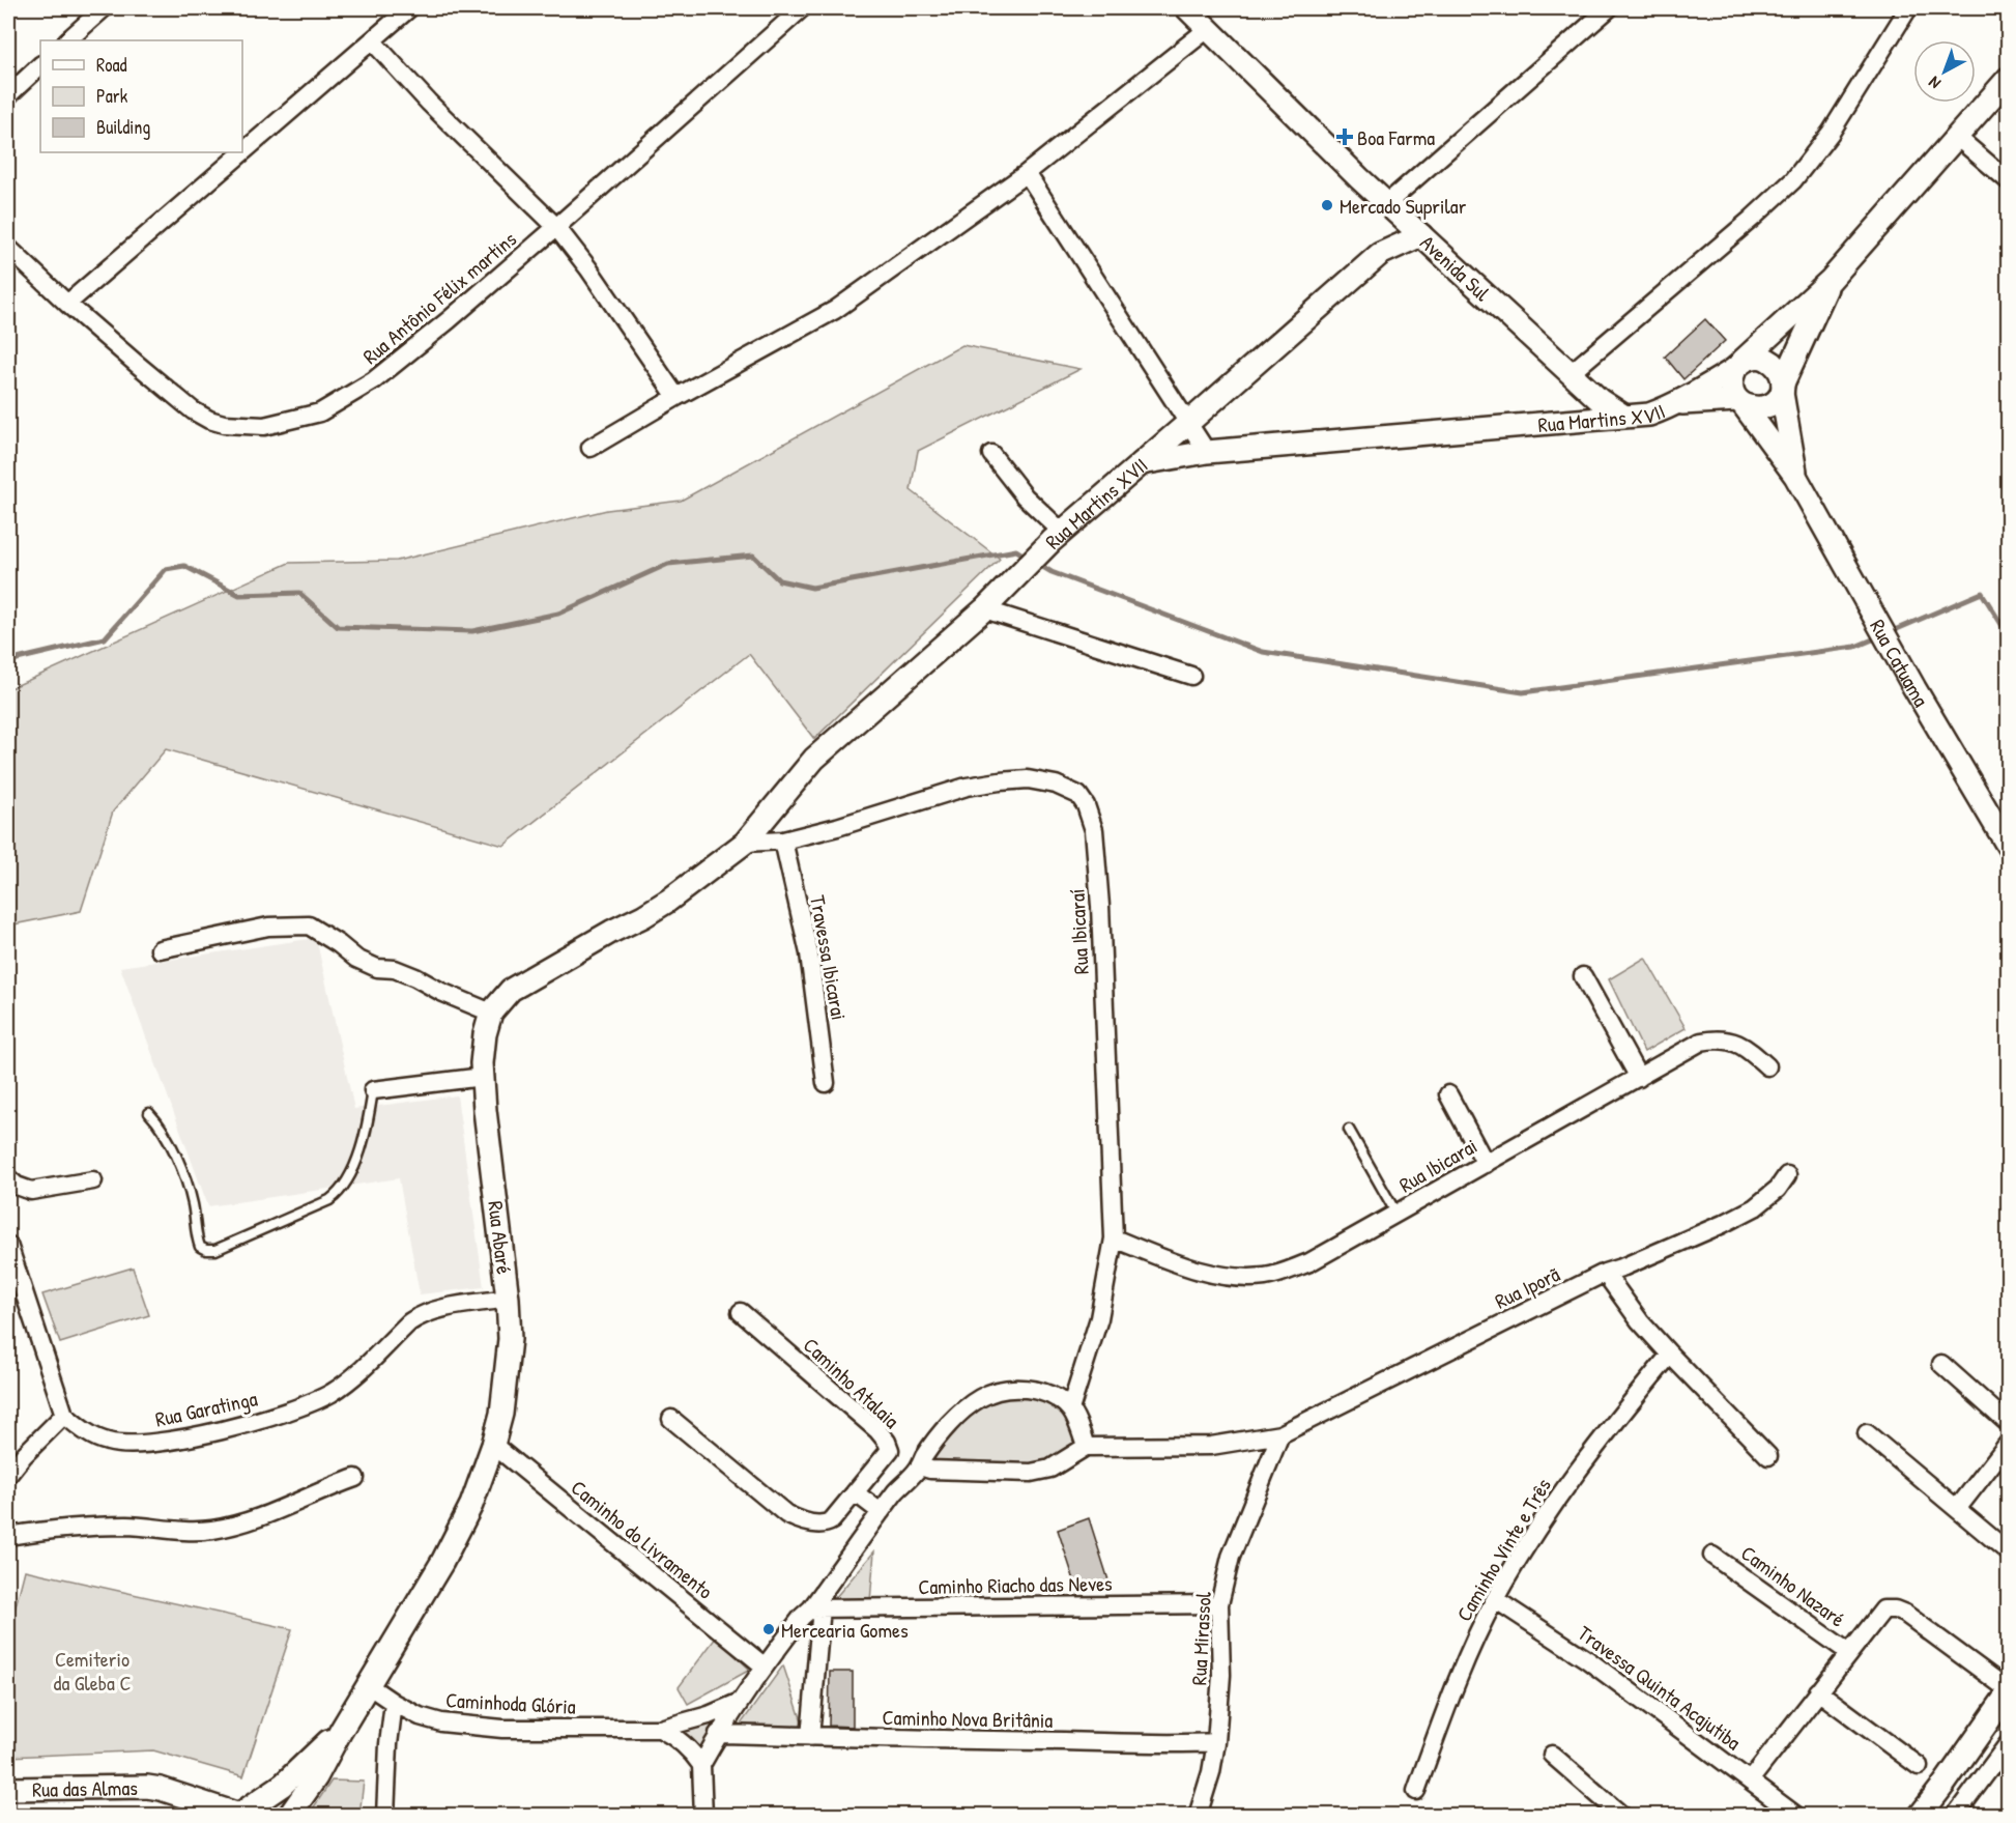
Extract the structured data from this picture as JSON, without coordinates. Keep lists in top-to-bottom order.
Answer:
{
  "streets": {
    "street": [
      "Avenida Sul",
      "Rua Antônio Félix martins",
      "Rua Martins XVII",
      "Rua Catuama",
      "Rua Ibicaraí",
      "Travessa Ibicarai",
      "Rua Ibicarai",
      "Rua Abaré",
      "Rua Iporã",
      "Caminho Atalaia",
      "Rua Garatinga",
      "Caminho do Livramento",
      "Caminho Vinte e Três",
      "Caminho Riacho das Neves",
      "Caminho Nazaré",
      "Rua Mirassol",
      "Travessa Quinta Acajutiba",
      "Caminhoda Glória",
      "Caminho Nova Britânia",
      "Rua das Almas"
    ]
  },
  "crossings": [
    ["Avenida Sul", "Rua Martins XVII"],
    ["Rua Martins XVII", "Rua Catuama"],
    ["Rua Martins XVII", "Rua Ibicaraí"],
    ["Rua Martins XVII", "Rua Abaré"],
    ["Rua Ibicaraí", "Travessa Ibicarai"],
    ["Rua Ibicaraí", "Rua Ibicarai"],
    ["Rua Ibicaraí", "Rua Abaré"],
    ["Rua Abaré", "Rua Garatinga"],
    ["Rua Abaré", "Caminho do Livramento"],
    ["Rua Abaré", "Caminhoda Glória"],
    ["Rua Abaré", "Rua das Almas"],
    ["Rua Iporã", "Rua Mirassol"],
    ["Caminho Vinte e Três", "Travessa Quinta Acajutiba"],
    ["Caminho Riacho das Neves", "Rua Mirassol"],
    ["Rua Mirassol", "Caminho Nova Britânia"]
  ],
  "parks": ["Cemiterio da Gleba C"],
  "places": {
    "health": ["Boa Farma"],
    "other": ["Mercado Suprilar", "Mercearia Gomes"]
  },
  "legend": ["Road", "Park", "Building"],
  "north": "bottom left"
}
